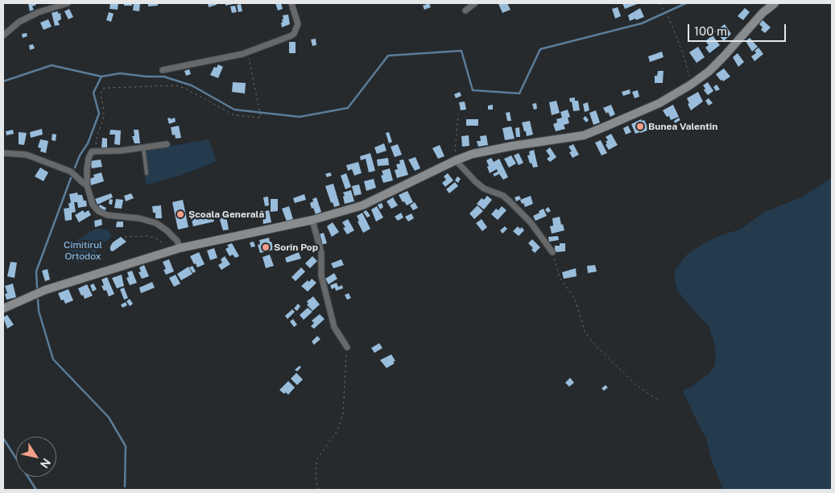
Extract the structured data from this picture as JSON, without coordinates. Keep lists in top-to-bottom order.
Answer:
{
  "parks": ["Cimitirul Ortodox"],
  "places": ["Bunea Valentin", "Școala Generală", "Sorin Pop"],
  "scale_bar": "100 m",
  "north": "bottom right"
}
